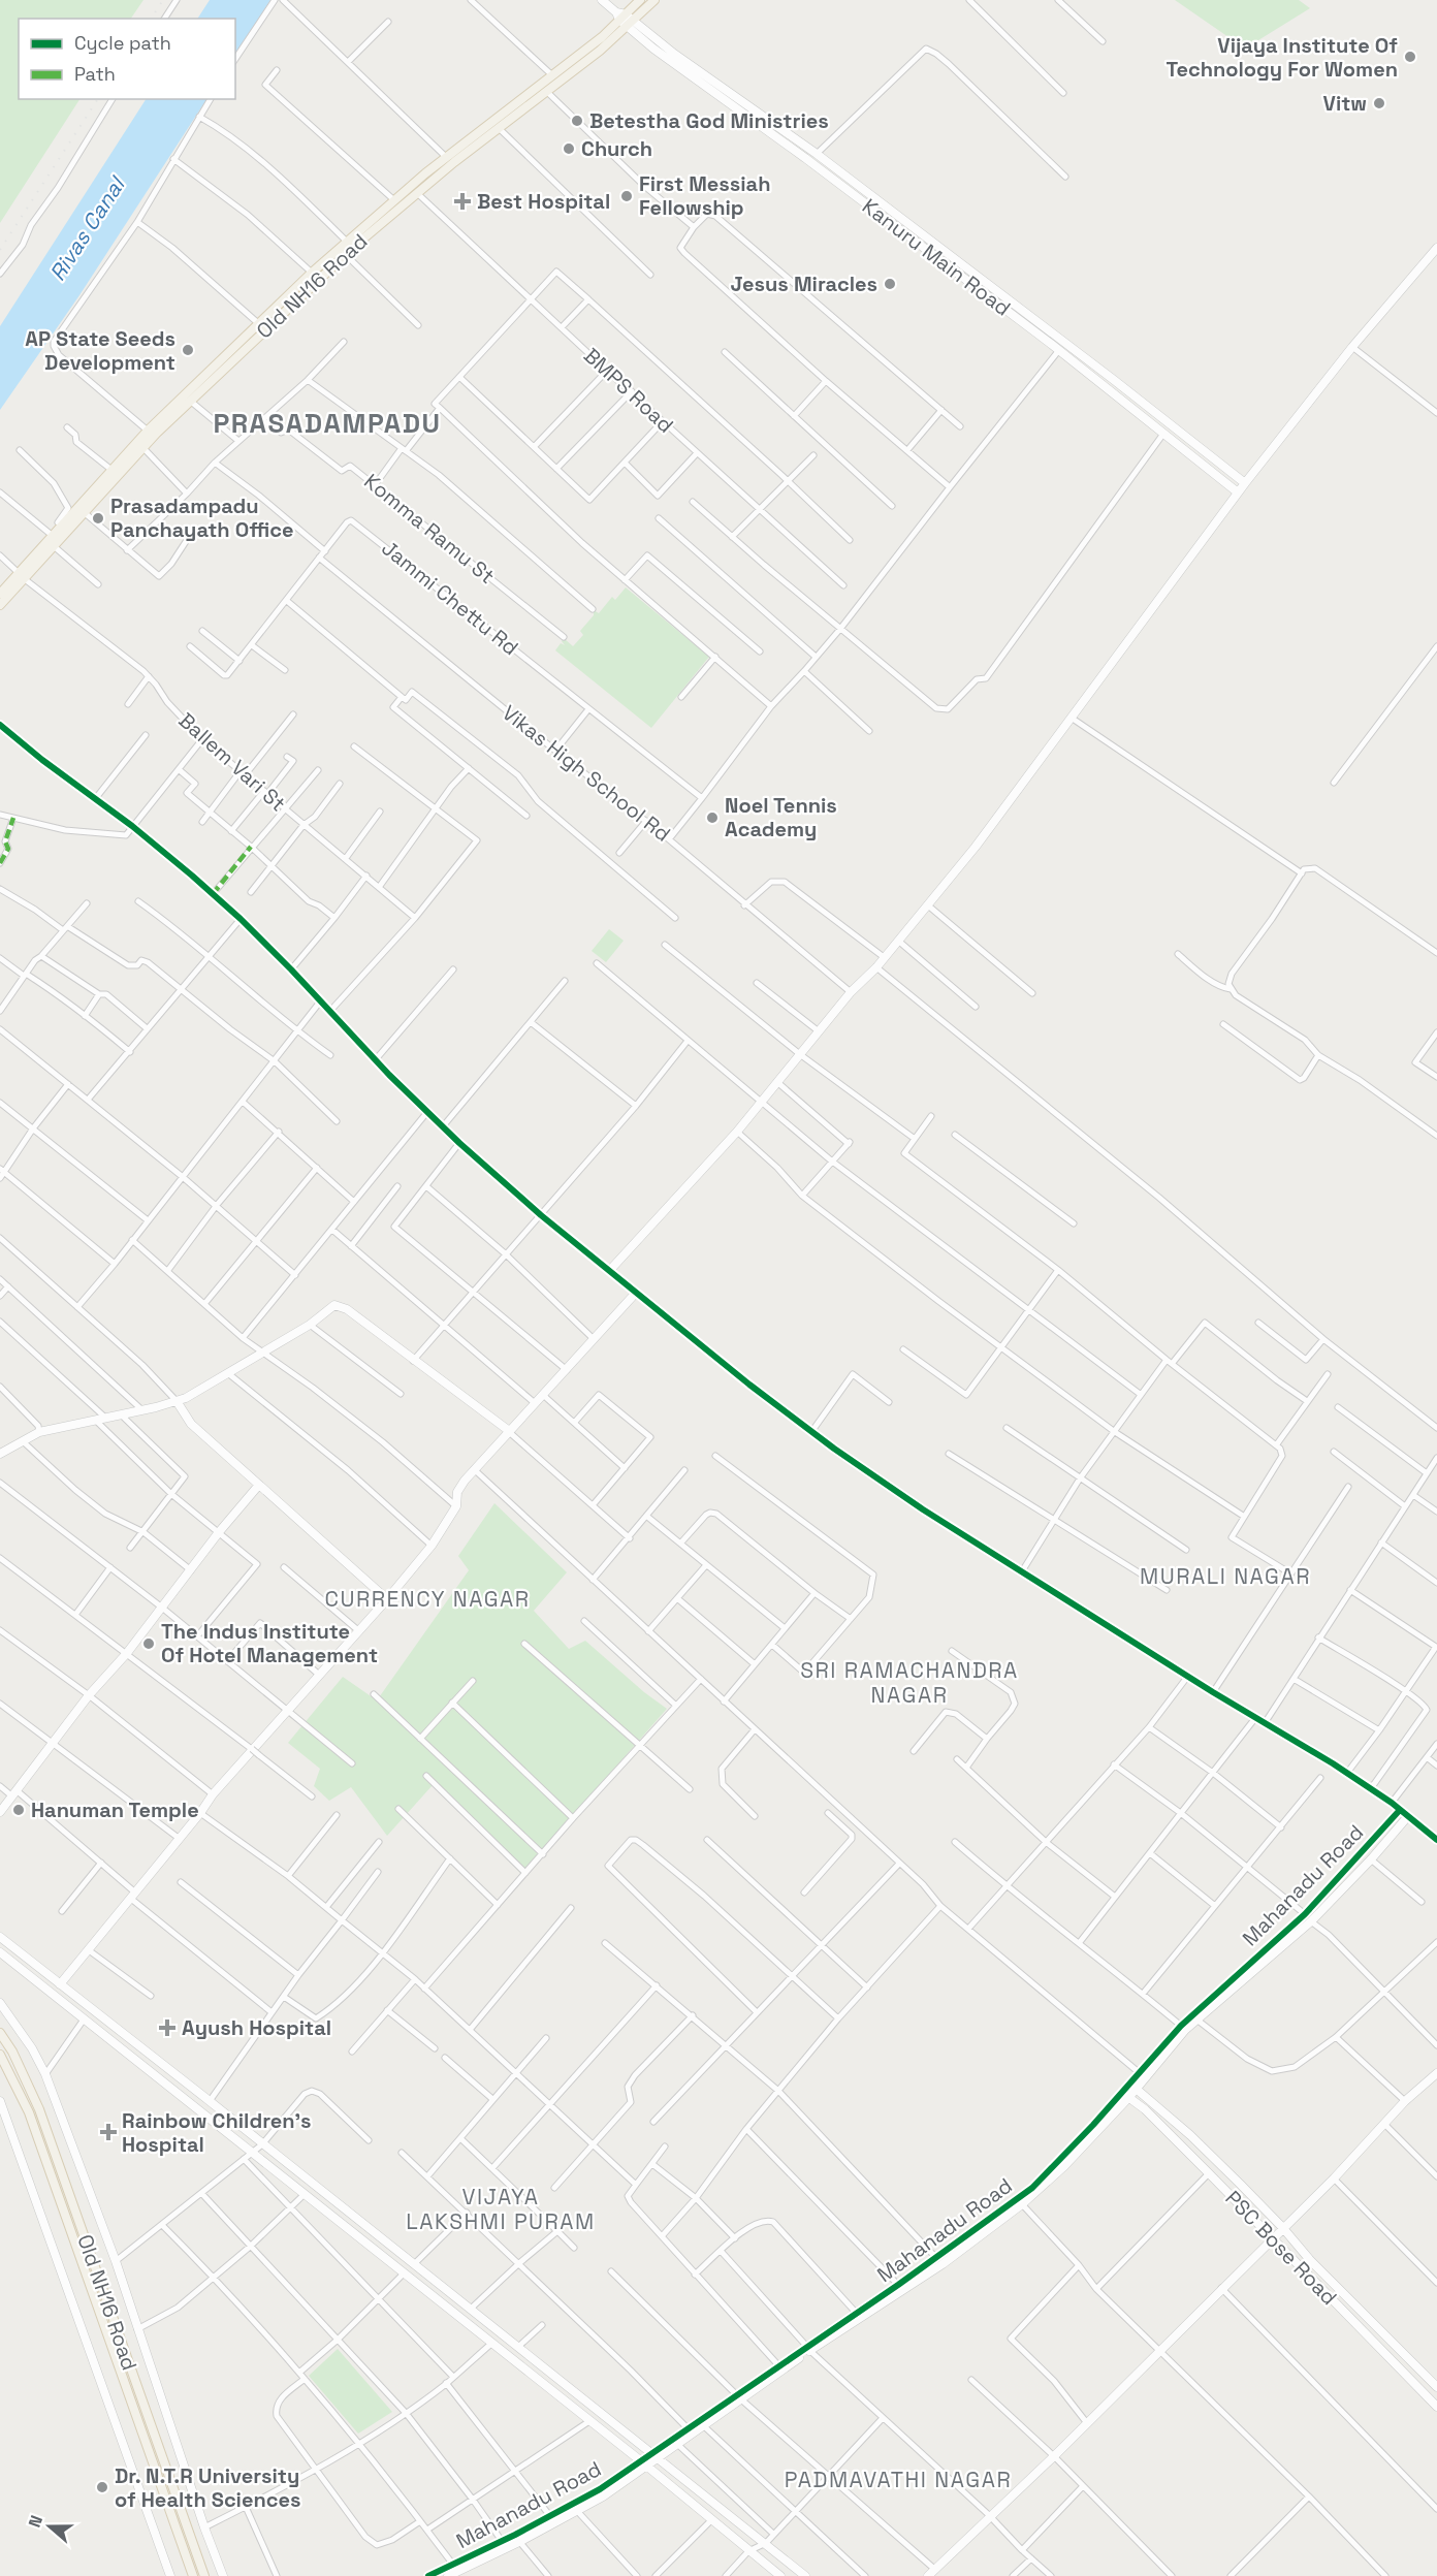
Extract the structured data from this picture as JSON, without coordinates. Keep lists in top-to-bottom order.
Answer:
{
  "streets": {
    "main road": ["Old NH16 Road"],
    "street": [
      "Kanuru Main Road",
      "BMPS Road",
      "Komma Ramu St",
      "Jammi Chettu Rd",
      "Ballem Vari St",
      "Vikas High School Rd",
      "Mahanadu Road",
      "PSC Bose Road"
    ]
  },
  "crossings": [
    ["Kanuru Main Road", "Old NH16 Road"],
    ["Old NH16 Road", "BMPS Road"],
    ["Old NH16 Road", "Ballem Vari St"],
    ["Jammi Chettu Rd", "Vikas High School Rd"],
    ["Mahanadu Road", "PSC Bose Road"]
  ],
  "districts": [
    "PRASADAMPADU",
    "MURALI NAGAR",
    "CURRENCY NAGAR",
    "SRI RAMACHANDRA NAGAR",
    "VIJAYA LAKSHMI PURAM",
    "PADMAVATHI NAGAR"
  ],
  "water": ["Rivas Canal"],
  "places": {
    "other": [
      "Vijaya Institute Of Technology For Women",
      "Vitw",
      "Betestha God Ministries",
      "Church",
      "First Messiah Fellowship",
      "Jesus Miracles",
      "AP State Seeds Development",
      "Prasadampadu Panchayath Office",
      "Noel Tennis Academy",
      "The Indus Institute Of Hotel Management",
      "Hanuman Temple",
      "Dr. N.T.R University of Health Sciences"
    ],
    "health": ["Best Hospital", "Ayush Hospital", "Rainbow Children's Hospital"]
  },
  "legend": ["Cycle path", "Path"],
  "north": "left"
}
